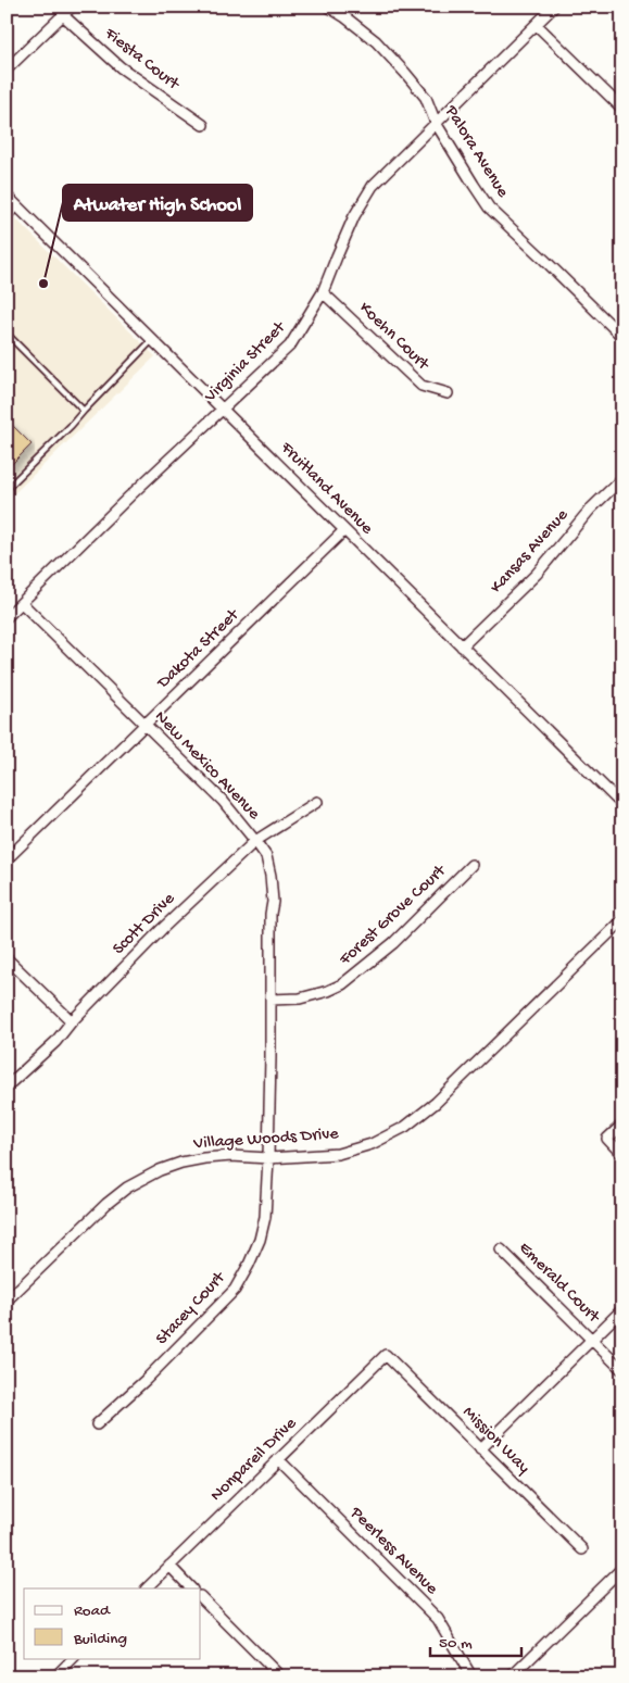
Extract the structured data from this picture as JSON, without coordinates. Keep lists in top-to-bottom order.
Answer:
{
  "streets": {
    "street": [
      "Fiesta Court",
      "Palora Avenue",
      "Koehn Court",
      "Virginia Street",
      "Fruitland Avenue",
      "Kansas Avenue",
      "Dakota Street",
      "New Mexico Avenue",
      "Forest Grove Court",
      "Scott Drive",
      "Village Woods Drive",
      "Emerald Court",
      "Stacey Court",
      "Mission Way",
      "Nonpareil Drive",
      "Peerless Avenue"
    ]
  },
  "crossings": [
    ["Palora Avenue", "Virginia Street"],
    ["Koehn Court", "Virginia Street"],
    ["Virginia Street", "Fruitland Avenue"],
    ["Virginia Street", "New Mexico Avenue"],
    ["Fruitland Avenue", "Kansas Avenue"],
    ["Fruitland Avenue", "Dakota Street"],
    ["Dakota Street", "New Mexico Avenue"],
    ["New Mexico Avenue", "Forest Grove Court"],
    ["New Mexico Avenue", "Scott Drive"],
    ["New Mexico Avenue", "Village Woods Drive"],
    ["New Mexico Avenue", "Stacey Court"],
    ["Village Woods Drive", "Stacey Court"],
    ["Mission Way", "Nonpareil Drive"],
    ["Nonpareil Drive", "Peerless Avenue"]
  ],
  "places": ["Atwater High School"],
  "legend": ["Road", "Building"],
  "scale_bar": "50 m"
}
